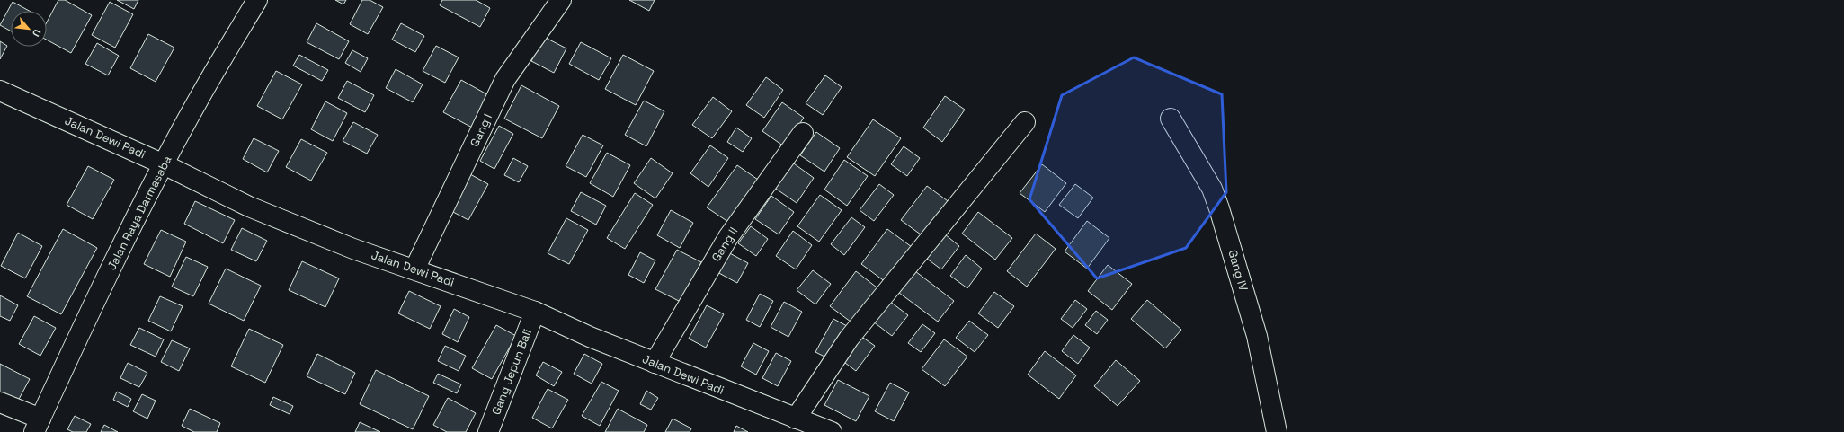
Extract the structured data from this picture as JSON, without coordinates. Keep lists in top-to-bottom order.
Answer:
{
  "streets": {
    "street": [
      "Gang I",
      "Jalan Dewi Padi",
      "Jalan Raya Darmasaba",
      "Gang II",
      "Gang IV",
      "Gang Jepun Bali"
    ]
  },
  "crossings": [
    ["Gang I", "Jalan Dewi Padi"],
    ["Jalan Dewi Padi", "Jalan Raya Darmasaba"],
    ["Jalan Dewi Padi", "Gang II"],
    ["Jalan Dewi Padi", "Gang Jepun Bali"]
  ],
  "north": "bottom right"
}
